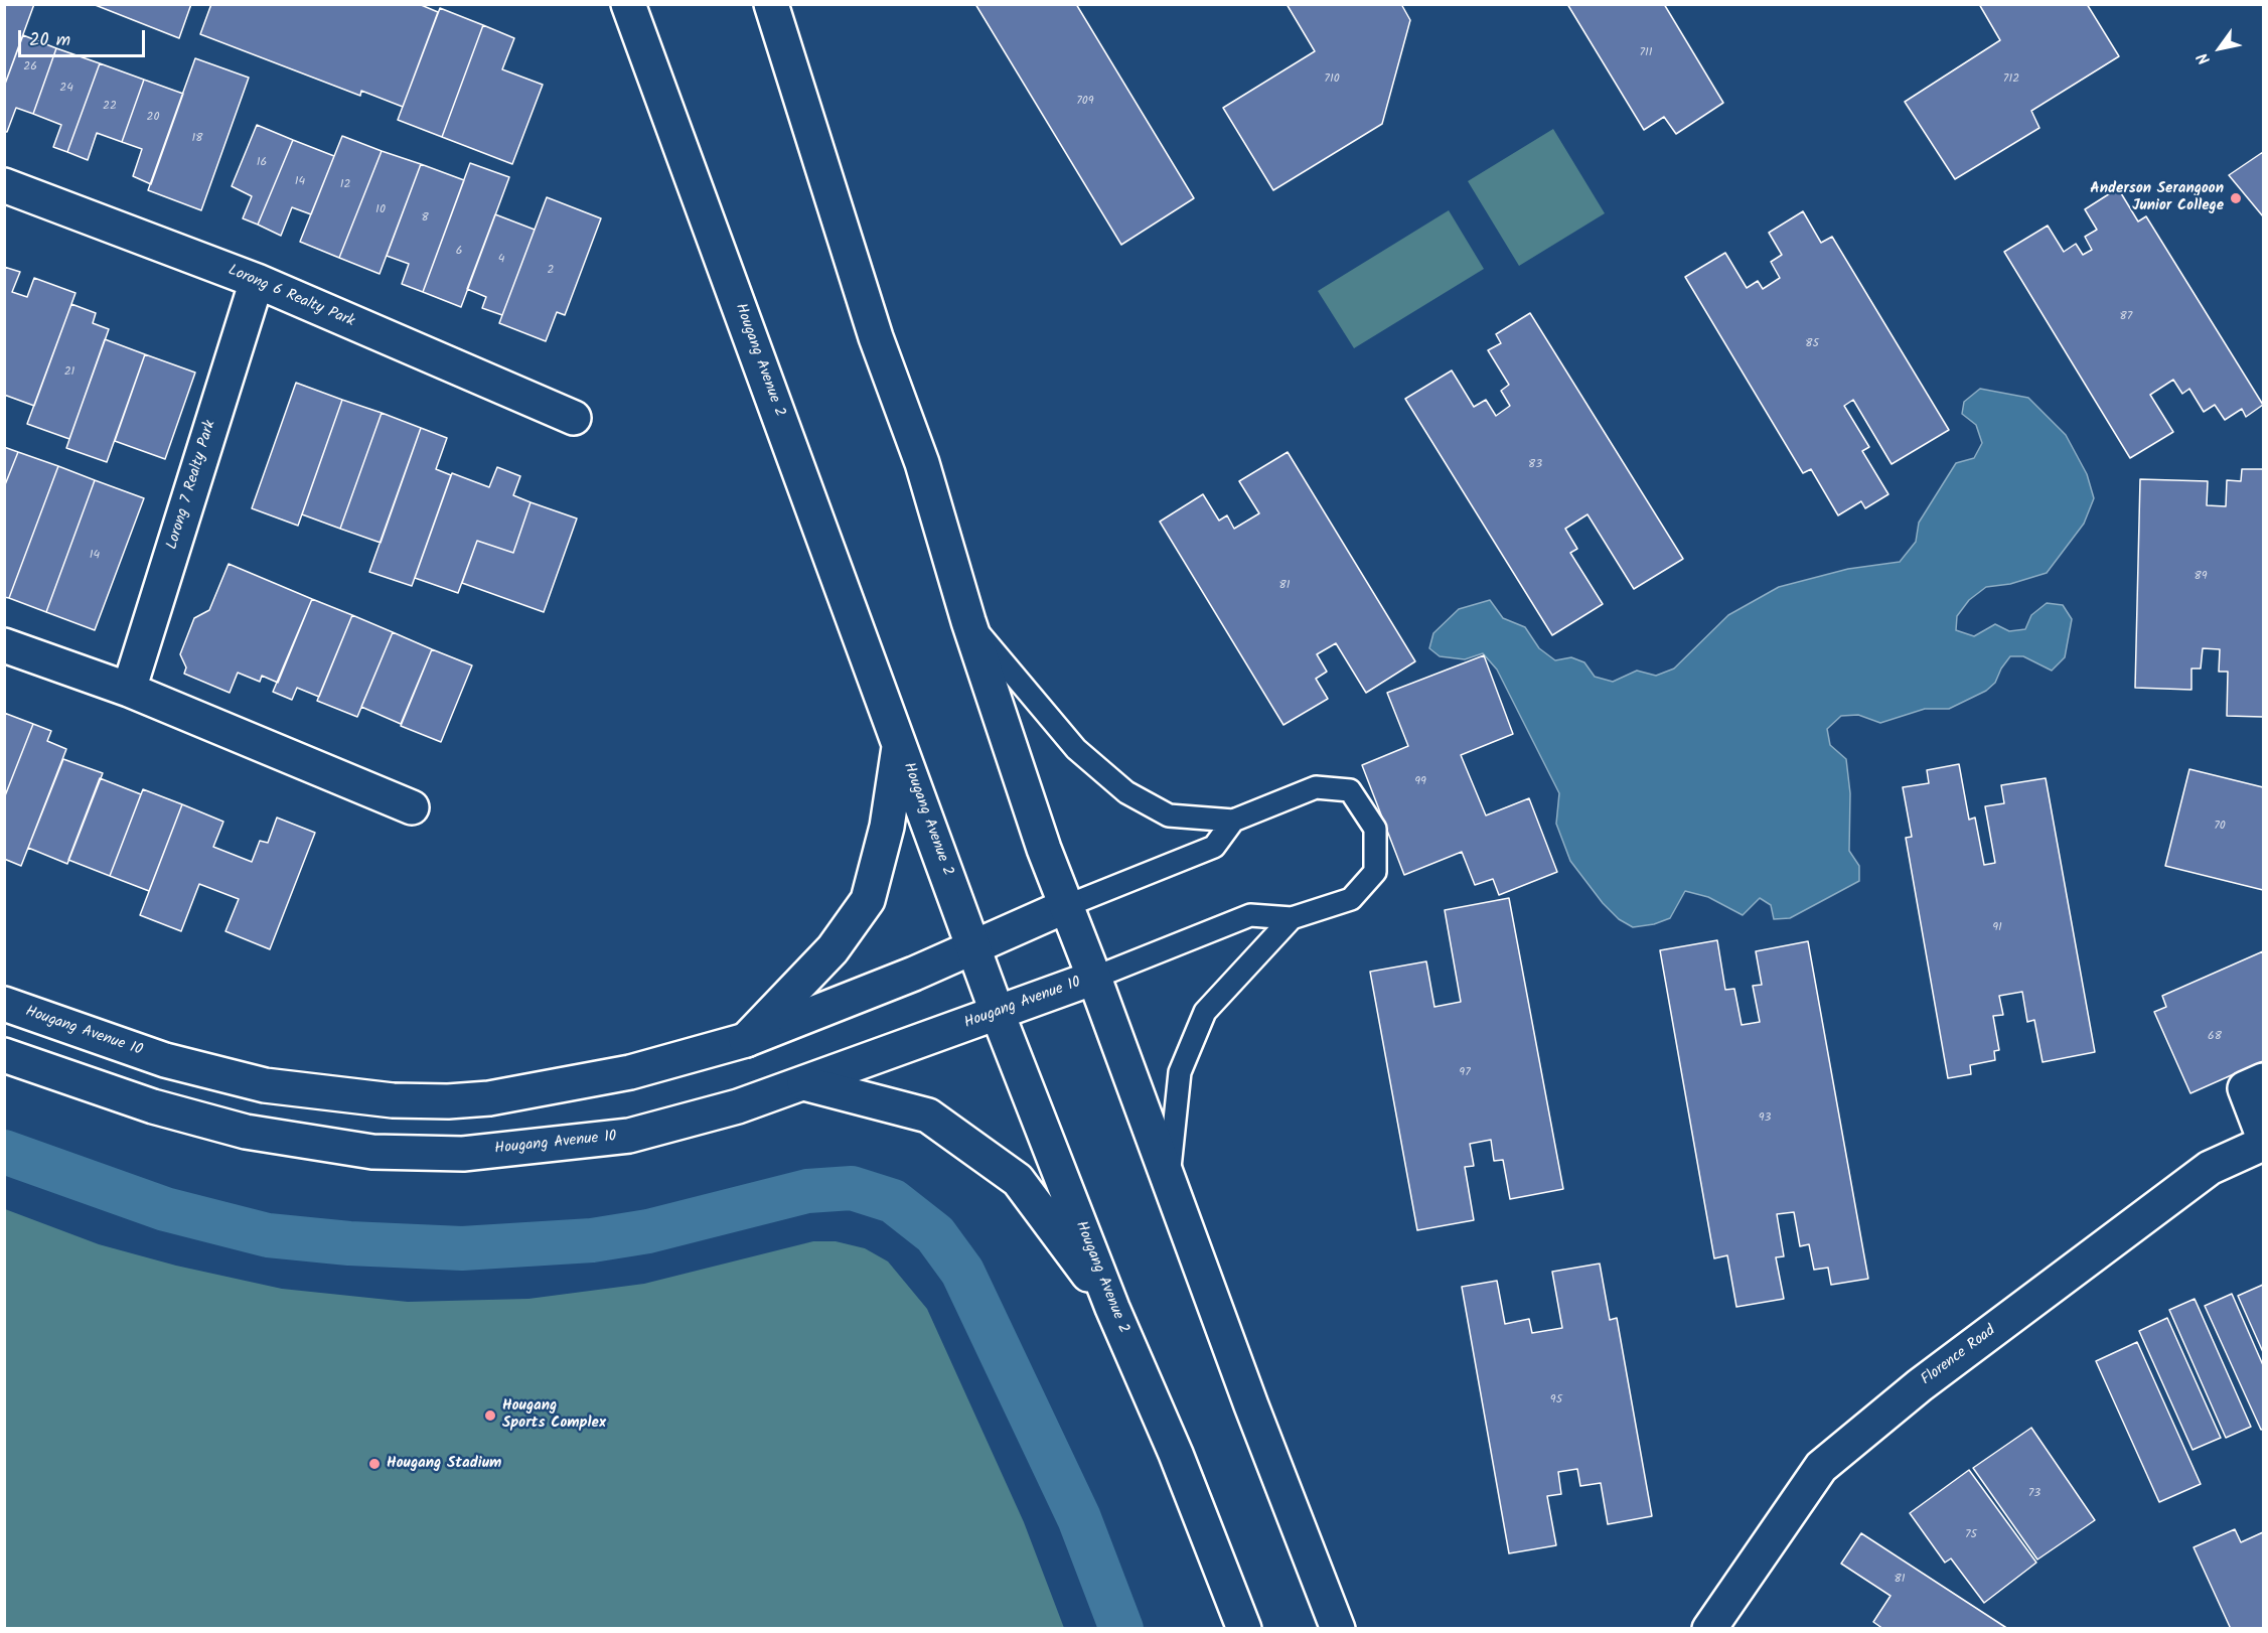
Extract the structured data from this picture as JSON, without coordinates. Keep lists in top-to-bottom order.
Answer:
{
  "streets": {
    "main road": [
      "Lorong 6 Realty Park",
      "Hougang Avenue 2",
      "Lorong 7 Realty Park",
      "Hougang Avenue 10",
      "Florence Road"
    ]
  },
  "crossings": [
    ["Lorong 6 Realty Park", "Lorong 7 Realty Park"],
    ["Hougang Avenue 2", "Hougang Avenue 10"]
  ],
  "places": ["Anderson Serangoon Junior College", "Hougang Sports Complex", "Hougang Stadium"],
  "house_numbers": [
    "711",
    "26",
    "710",
    "712",
    "24",
    "709",
    "22",
    "20",
    "18",
    "16",
    "14",
    "12",
    "10",
    "8",
    "6",
    "4",
    "2",
    "87",
    "85",
    "21",
    "83",
    "14",
    "89",
    "81",
    "99",
    "70",
    "91",
    "68",
    "97",
    "93",
    "95",
    "73",
    "75",
    "81"
  ],
  "scale_bar": "20 m",
  "north": "bottom left"
}
